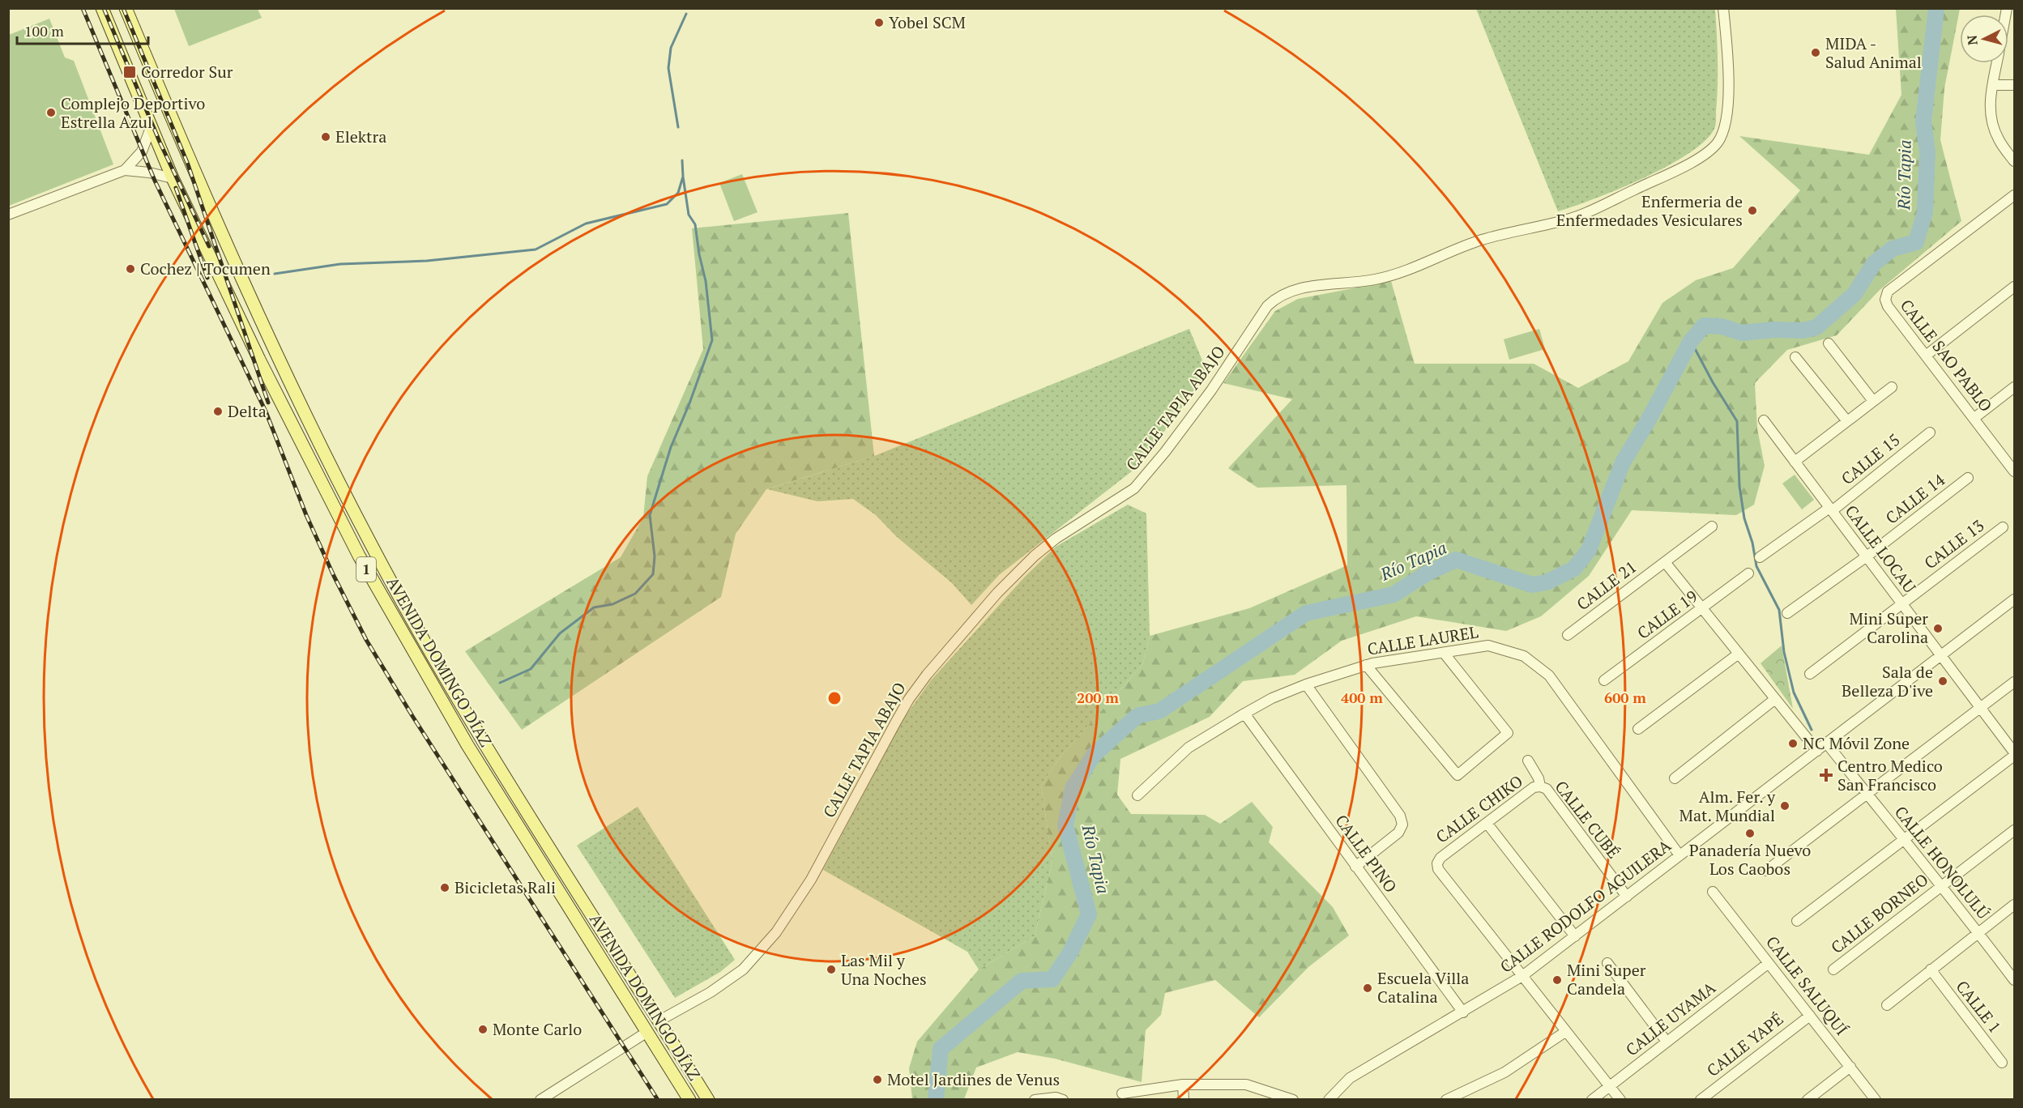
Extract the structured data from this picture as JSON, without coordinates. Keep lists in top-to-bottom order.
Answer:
{
  "streets": {
    "main road": ["1", "AVENIDA DOMINGO DÍAZ"],
    "street": [
      "CALLE SAO PABLO",
      "CALLE TAPIA ABAJO",
      "CALLE 15",
      "CALLE 14",
      "CALLE 13",
      "CALLE LOCAU",
      "CALLE 21",
      "CALLE 19",
      "CALLE LAUREL",
      "CALLE CHIKO",
      "CALLE CUBÉ",
      "CALLE PINO",
      "CALLE HONOLULÚ",
      "CALLE RODOLFO AGUILERA",
      "CALLE BORNEO",
      "CALLE SALUQUÍ",
      "CALLE 1",
      "CALLE UYAMA",
      "CALLE YAPÉ"
    ]
  },
  "crossings": [
    ["CALLE TAPIA ABAJO", "AVENIDA DOMINGO DÍAZ"],
    ["CALLE 15", "CALLE LOCAU"],
    ["CALLE 14", "CALLE LOCAU"],
    ["CALLE 13", "CALLE LOCAU"],
    ["CALLE LOCAU", "CALLE RODOLFO AGUILERA"],
    ["CALLE LAUREL", "CALLE PINO"],
    ["CALLE LAUREL", "CALLE RODOLFO AGUILERA"],
    ["CALLE CHIKO", "CALLE CUBÉ"],
    ["CALLE CHIKO", "CALLE RODOLFO AGUILERA"],
    ["CALLE CUBÉ", "CALLE RODOLFO AGUILERA"],
    ["CALLE PINO", "CALLE RODOLFO AGUILERA"],
    ["CALLE HONOLULÚ", "CALLE RODOLFO AGUILERA"],
    ["CALLE HONOLULÚ", "CALLE BORNEO"],
    ["CALLE SALUQUÍ", "CALLE UYAMA"],
    ["CALLE SALUQUÍ", "CALLE YAPÉ"]
  ],
  "water": ["Río Tapia"],
  "places": {
    "other": [
      "Yobel SCM",
      "MIDA - Salud Animal",
      "Complejo Deportivo Estrella Azul",
      "Elektra",
      "Enfermeria de Enfermedades Vesiculares",
      "Cochez | Tocumen",
      "Delta",
      "Mini Super Carolina",
      "Sala de Belleza D'ive",
      "NC Móvil Zone",
      "Alm. Fer. y Mat. Mundial",
      "Panadería Nuevo Los Caobos",
      "Bicicletas Rali",
      "Las Mil y Una Noches",
      "Mini Super Candela",
      "Escuela Villa Catalina",
      "Monte Carlo",
      "Motel Jardines de Venus"
    ],
    "transit": ["Corredor Sur"],
    "health": ["Centro Medico San Francisco"]
  },
  "scale_bar": "100 m",
  "north": "left",
  "rings": ["200 m", "400 m", "600 m"]
}
